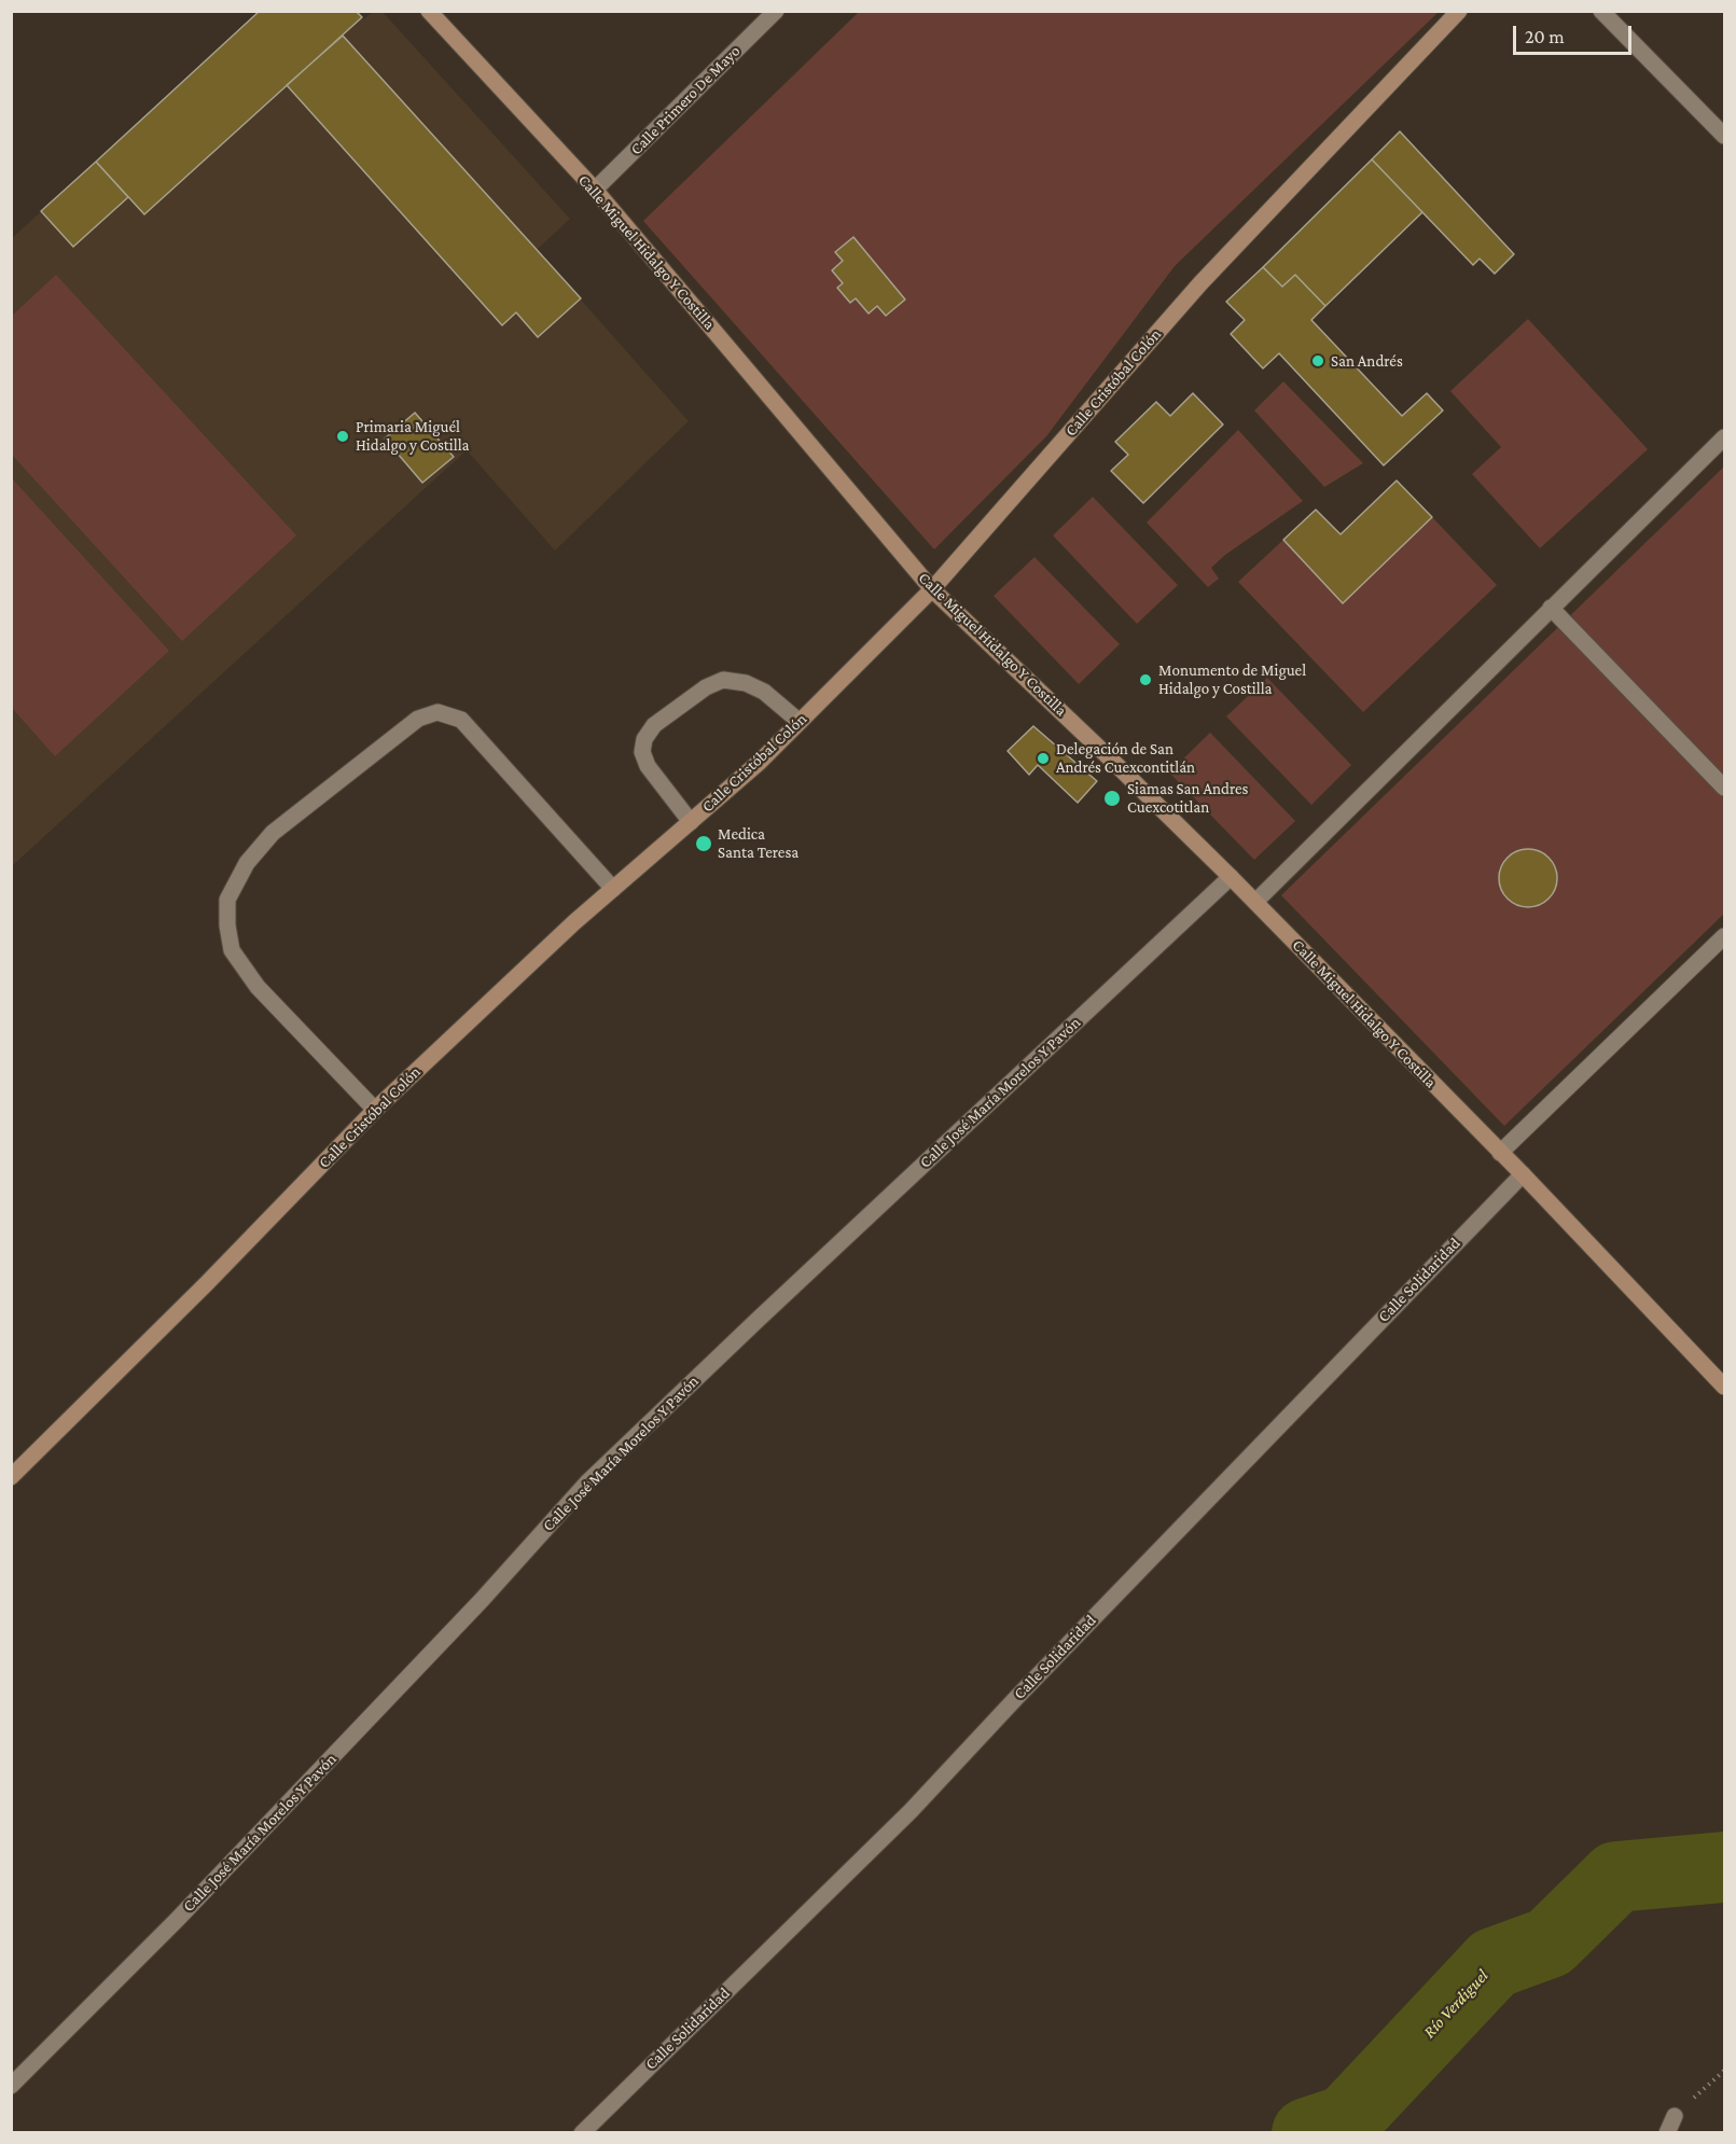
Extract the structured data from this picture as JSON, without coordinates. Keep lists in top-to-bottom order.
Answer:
{
  "streets": {
    "main road": ["Calle Miguel Hidalgo Y Costilla", "Calle Cristóbal Colón"],
    "street": ["Calle Primero De Mayo", "Calle José María Morelos Y Pavón", "Calle Solidaridad"]
  },
  "crossings": [
    ["Calle Primero De Mayo", "Calle Miguel Hidalgo Y Costilla"],
    ["Calle Miguel Hidalgo Y Costilla", "Calle Cristóbal Colón"],
    ["Calle Miguel Hidalgo Y Costilla", "Calle José María Morelos Y Pavón"],
    ["Calle Miguel Hidalgo Y Costilla", "Calle Solidaridad"]
  ],
  "water": ["Río Verdiguel"],
  "places": [
    "San Andrés",
    "Primaria Miguél Hidalgo y Costilla",
    "Monumento de Miguel Hidalgo y Costilla",
    "Delegación de San Andrés Cuexcontitlán",
    "Siamas San Andres Cuexcotitlan",
    "Medica Santa Teresa"
  ],
  "scale_bar": "20 m"
}
